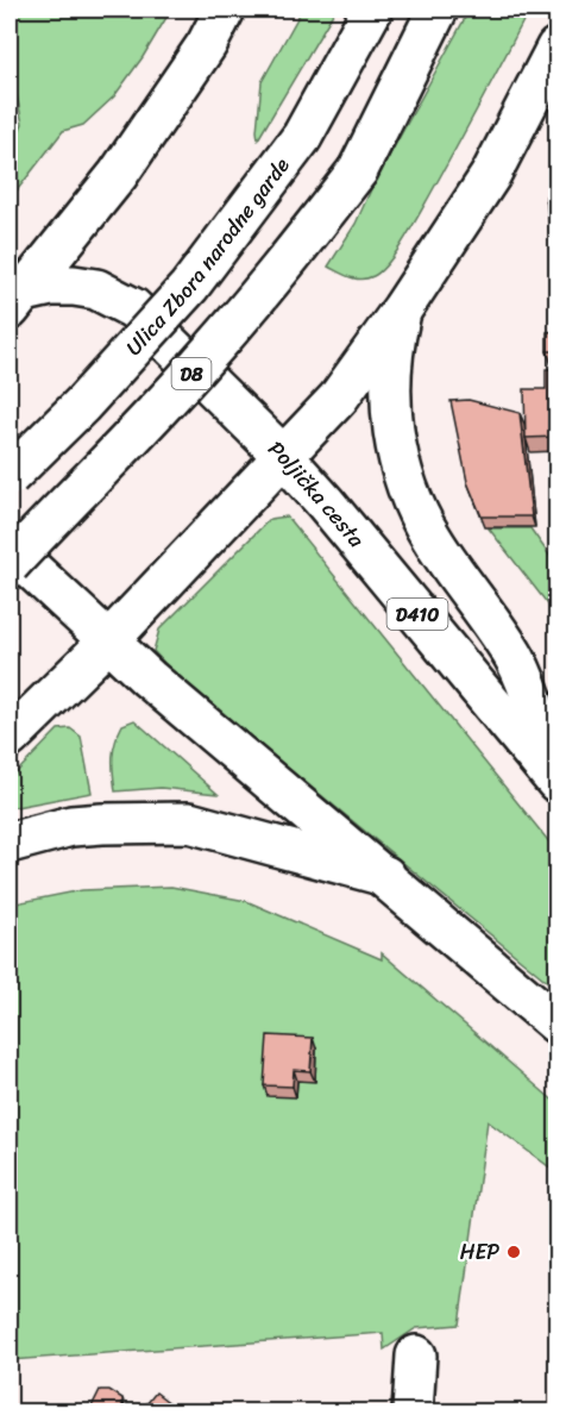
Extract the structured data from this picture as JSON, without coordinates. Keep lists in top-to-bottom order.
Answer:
{
  "streets": {
    "main road": [
      "Ulica Zbora narodne garde",
      "D8",
      "Poljička cesta",
      "D410"
    ]
  },
  "places": ["HEP"]
}
